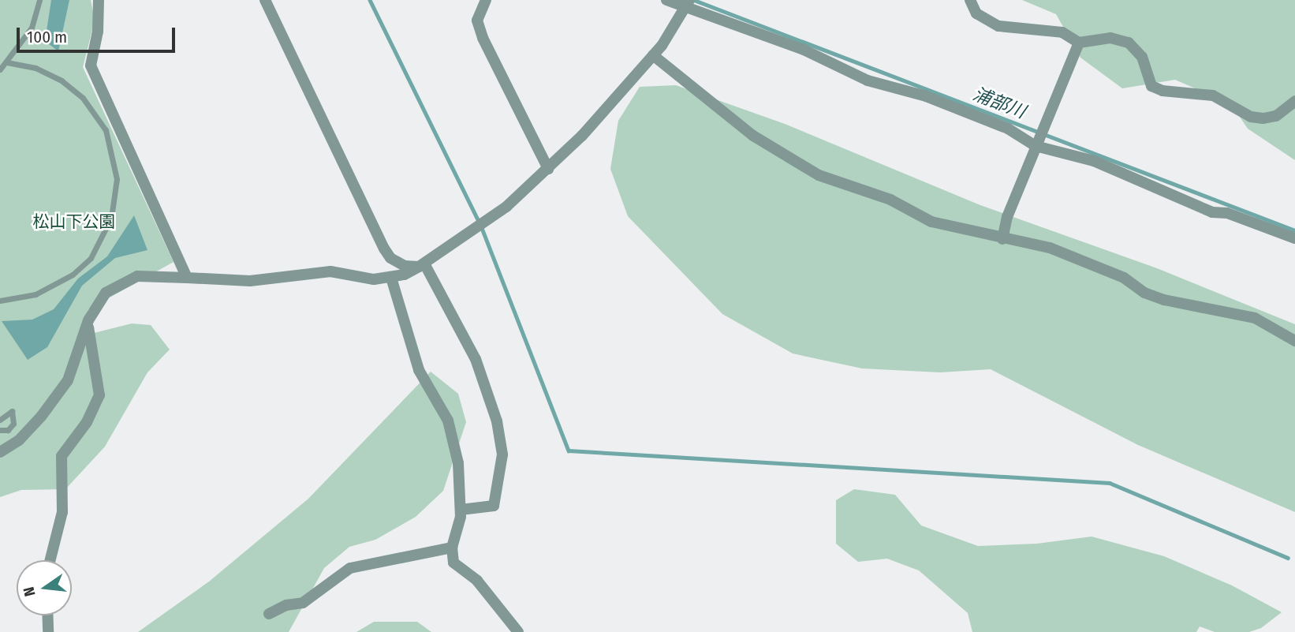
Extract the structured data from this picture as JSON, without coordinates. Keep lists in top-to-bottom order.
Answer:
{
  "water": ["浦部川"],
  "parks": ["松山下公園"],
  "scale_bar": "100 m",
  "north": "left"
}
